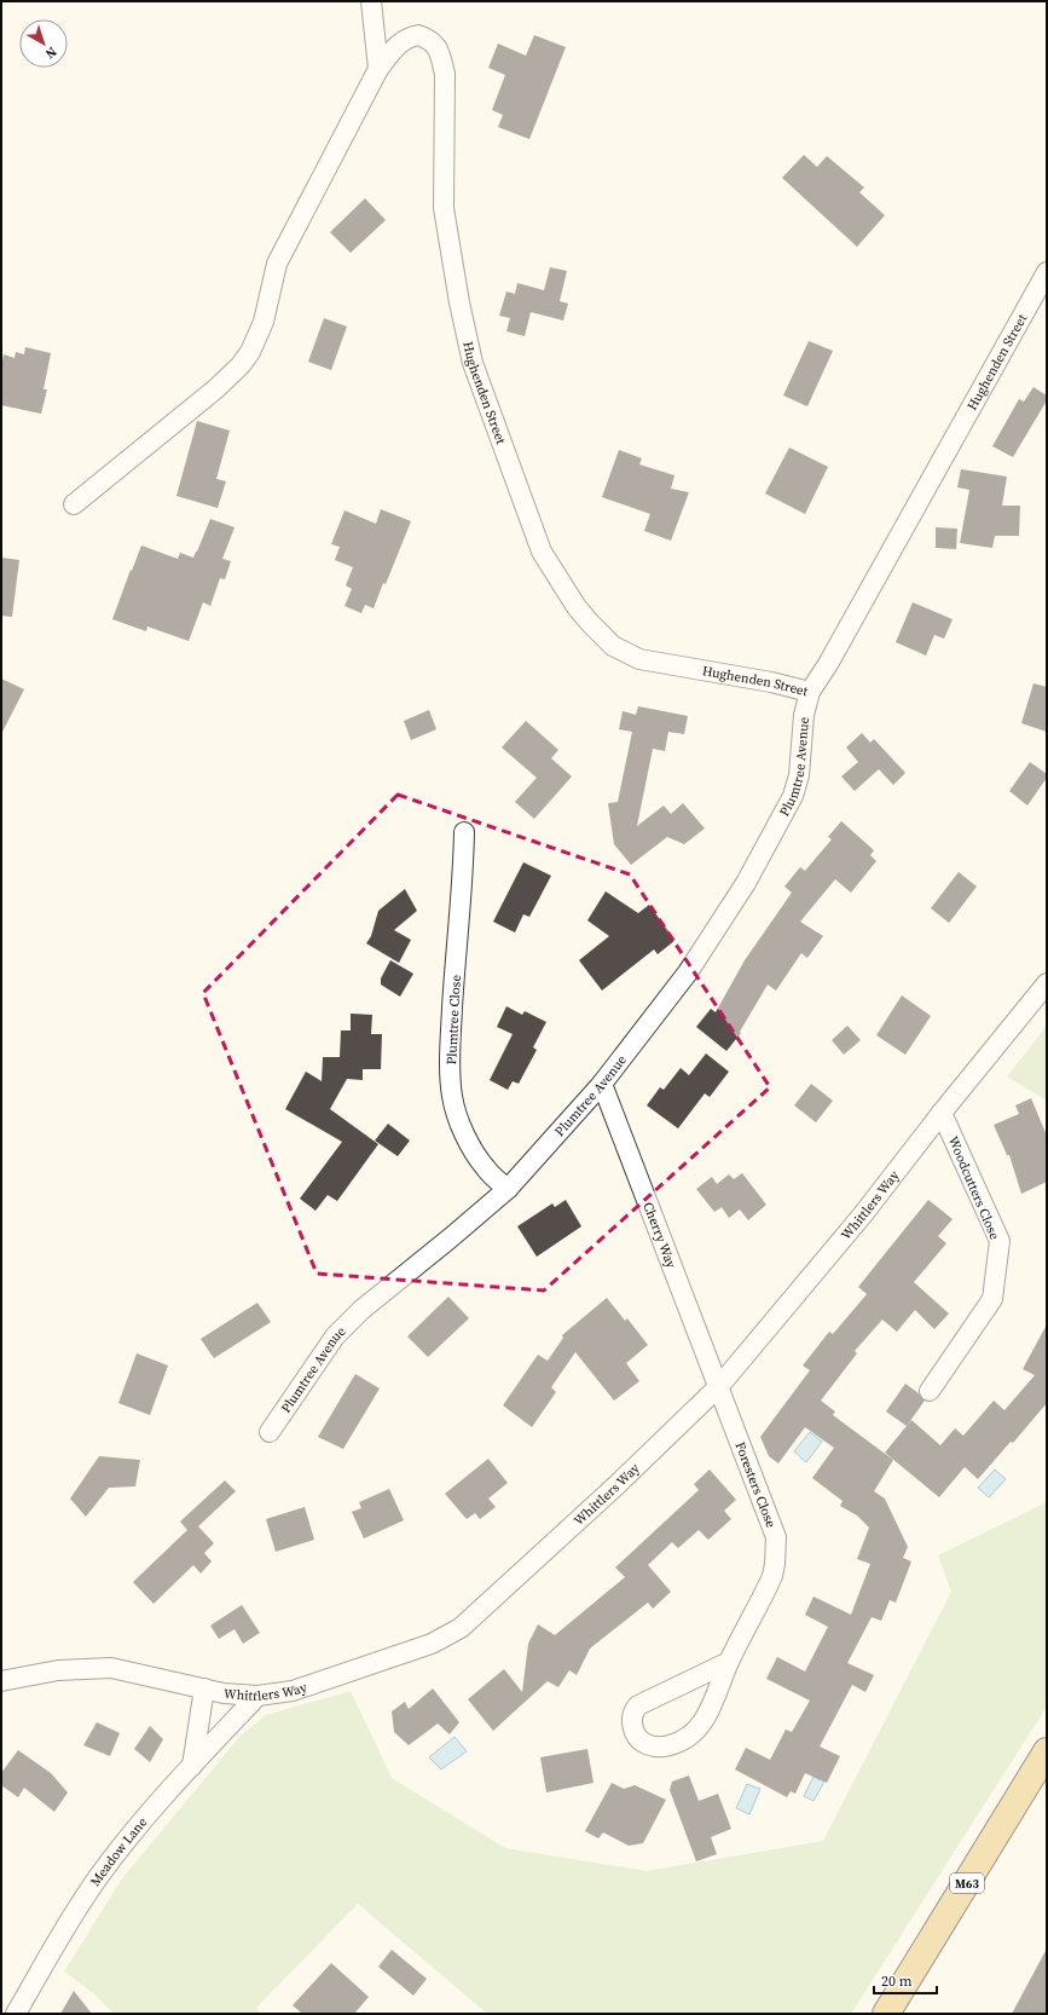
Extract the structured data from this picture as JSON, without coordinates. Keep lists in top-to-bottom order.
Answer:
{
  "streets": {
    "main road": ["M63"],
    "street": [
      "Hughenden Street",
      "Plumtree Avenue",
      "Plumtree Close",
      "Woodcutters Close",
      "Whittlers Way",
      "Cherry Way",
      "Foresters Close",
      "Meadow Lane"
    ]
  },
  "crossings": [
    ["Hughenden Street", "Plumtree Avenue"],
    ["Plumtree Avenue", "Plumtree Close"],
    ["Plumtree Avenue", "Cherry Way"],
    ["Woodcutters Close", "Whittlers Way"],
    ["Whittlers Way", "Cherry Way"],
    ["Whittlers Way", "Foresters Close"],
    ["Whittlers Way", "Meadow Lane"],
    ["Cherry Way", "Foresters Close"]
  ],
  "scale_bar": "20 m",
  "north": "bottom right"
}
